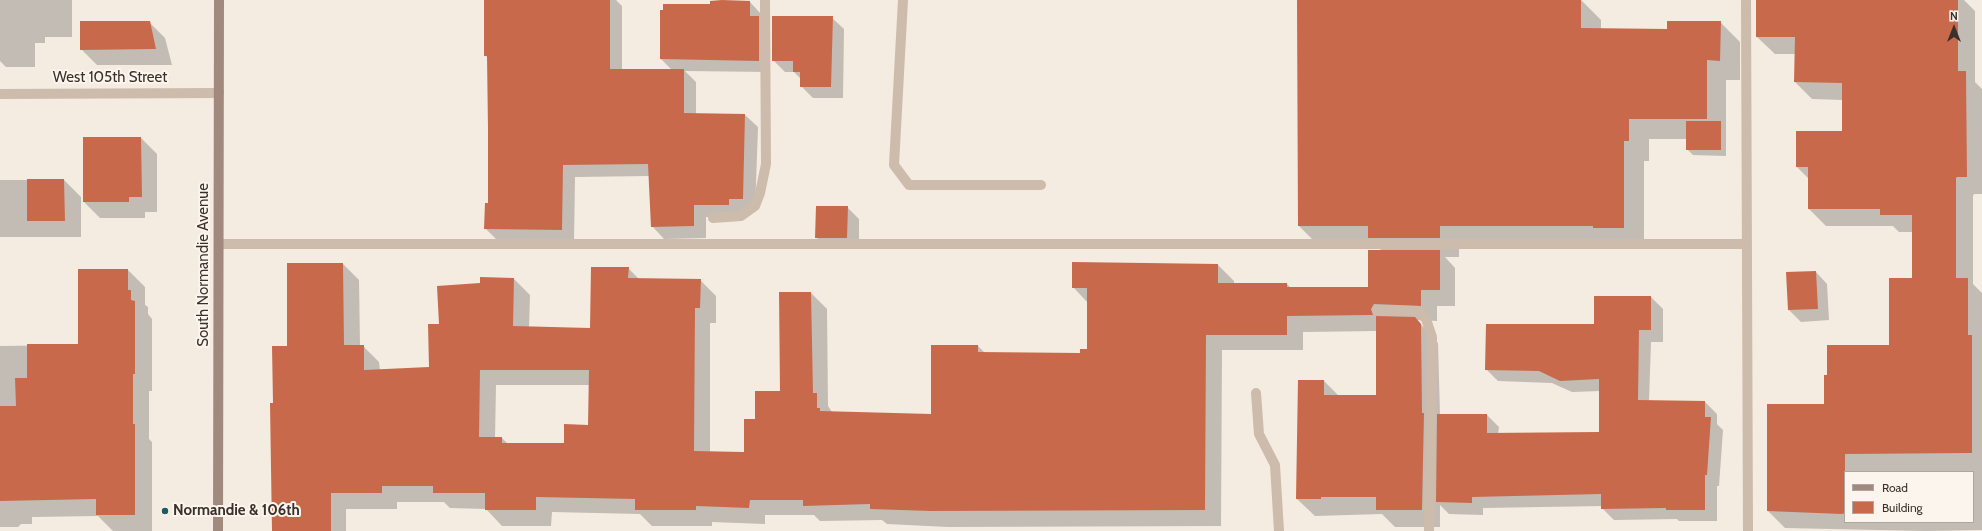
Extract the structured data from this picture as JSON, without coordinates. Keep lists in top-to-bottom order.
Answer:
{
  "streets": {
    "main road": ["South Normandie Avenue"],
    "street": ["West 105th Street"]
  },
  "crossings": [
    ["West 105th Street", "South Normandie Avenue"]
  ],
  "places": ["Normandie & 106th"],
  "legend": ["Road", "Building"],
  "north": "top"
}
